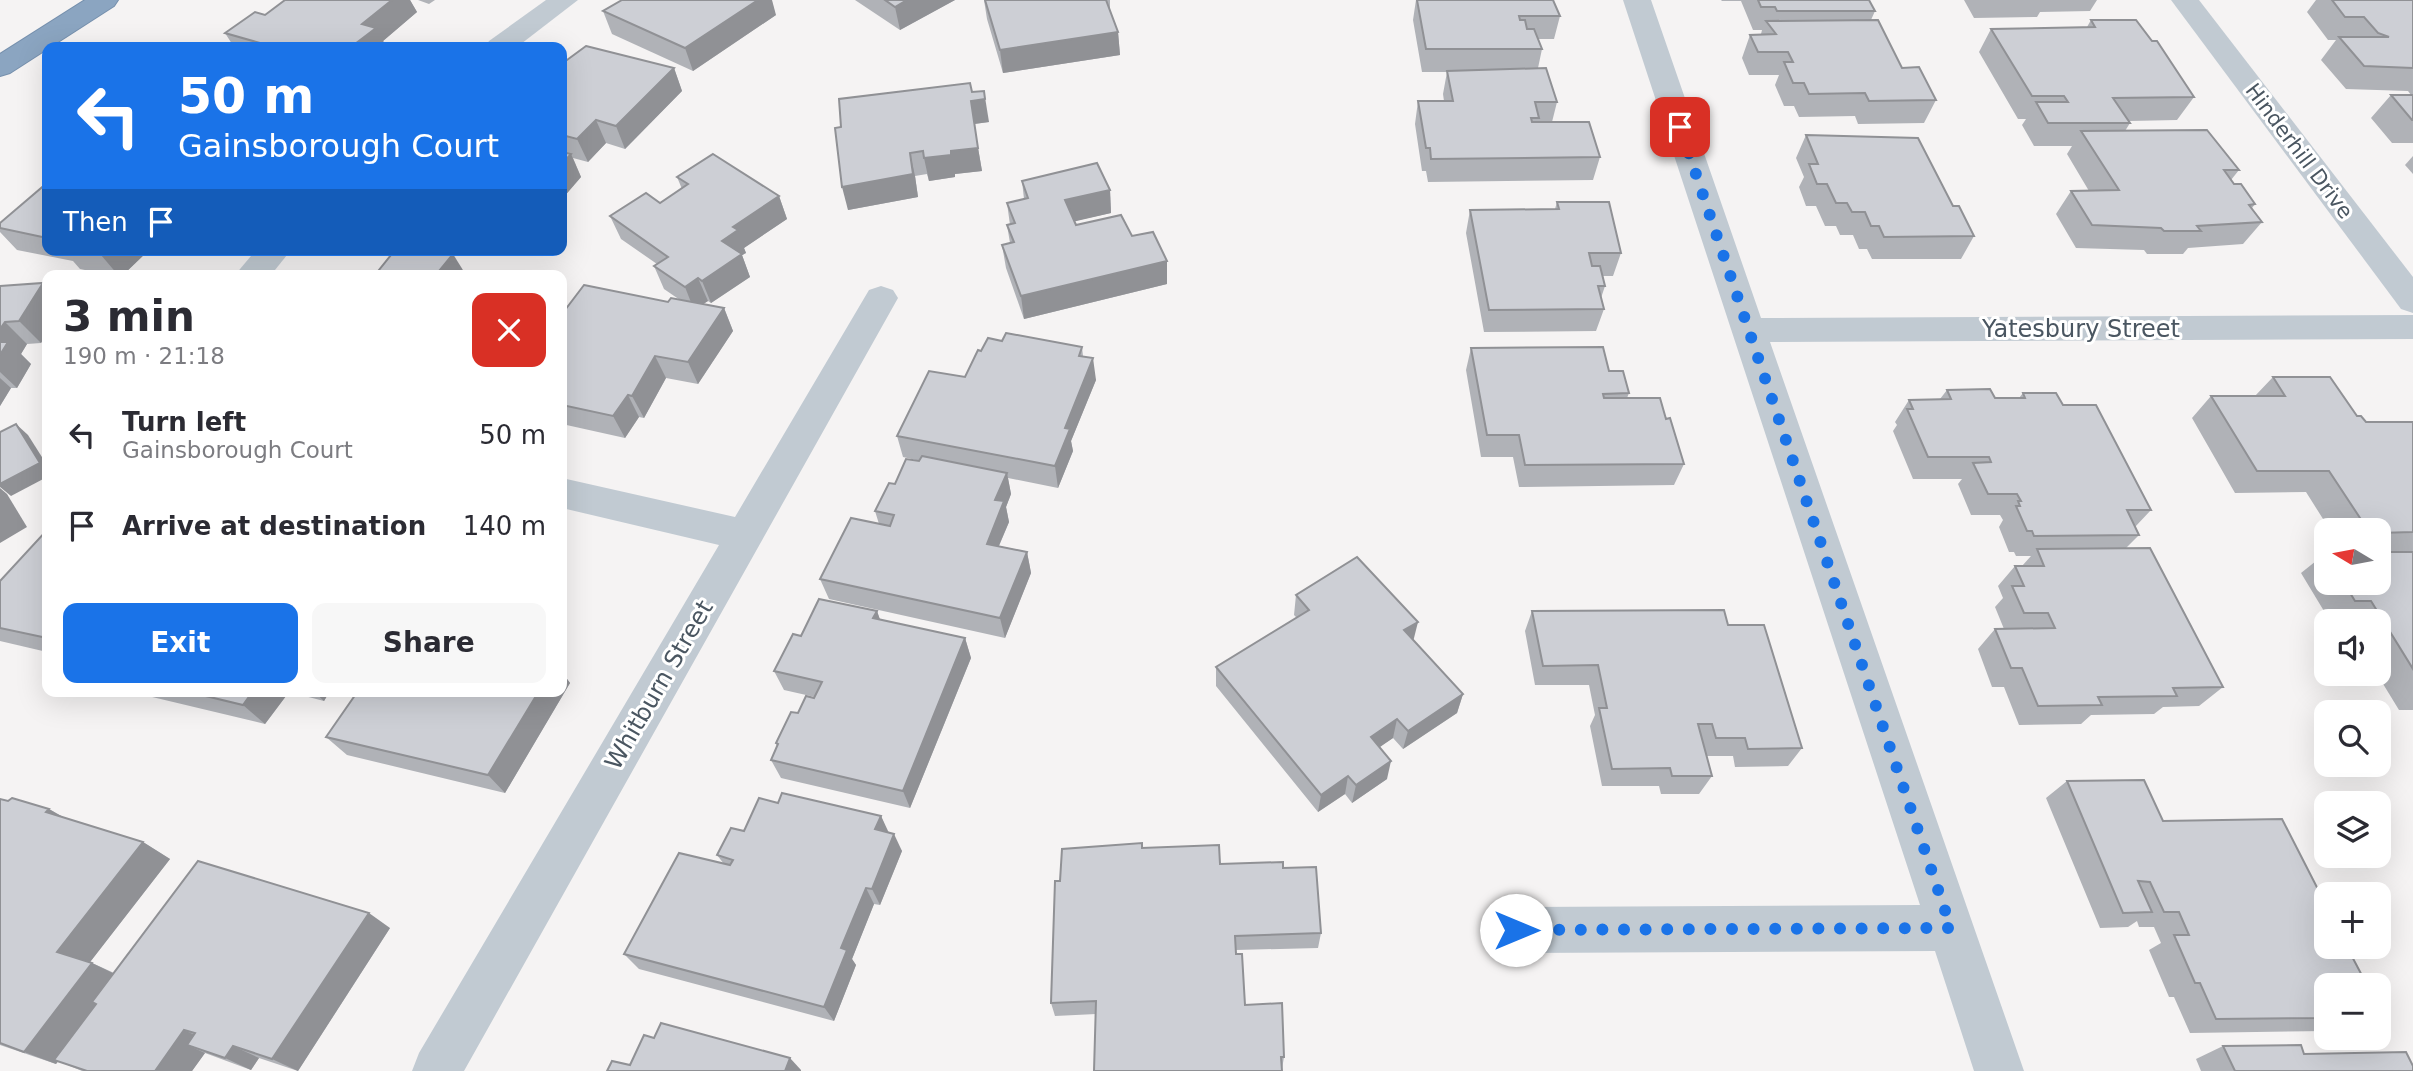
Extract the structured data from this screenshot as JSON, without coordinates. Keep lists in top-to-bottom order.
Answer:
{
  "streets": {
    "street": ["Hinderhill Drive", "Yatesbury Street", "Whitburn Street"]
  },
  "north": "left",
  "page": {
    "turn": ["50 m", "Gainsborough Court"],
    "then": "Then",
    "heading": ["3 min", "190 m · 21:18"],
    "list": [
      {
        "name": "Turn left",
        "note": "Gainsborough Court",
        "value": "50 m"
      },
      {
        "name": "Arrive at destination",
        "value": "140 m"
      }
    ],
    "map_buttons": ["+", "−"],
    "buttons": ["Exit", "Share"]
  }
}
